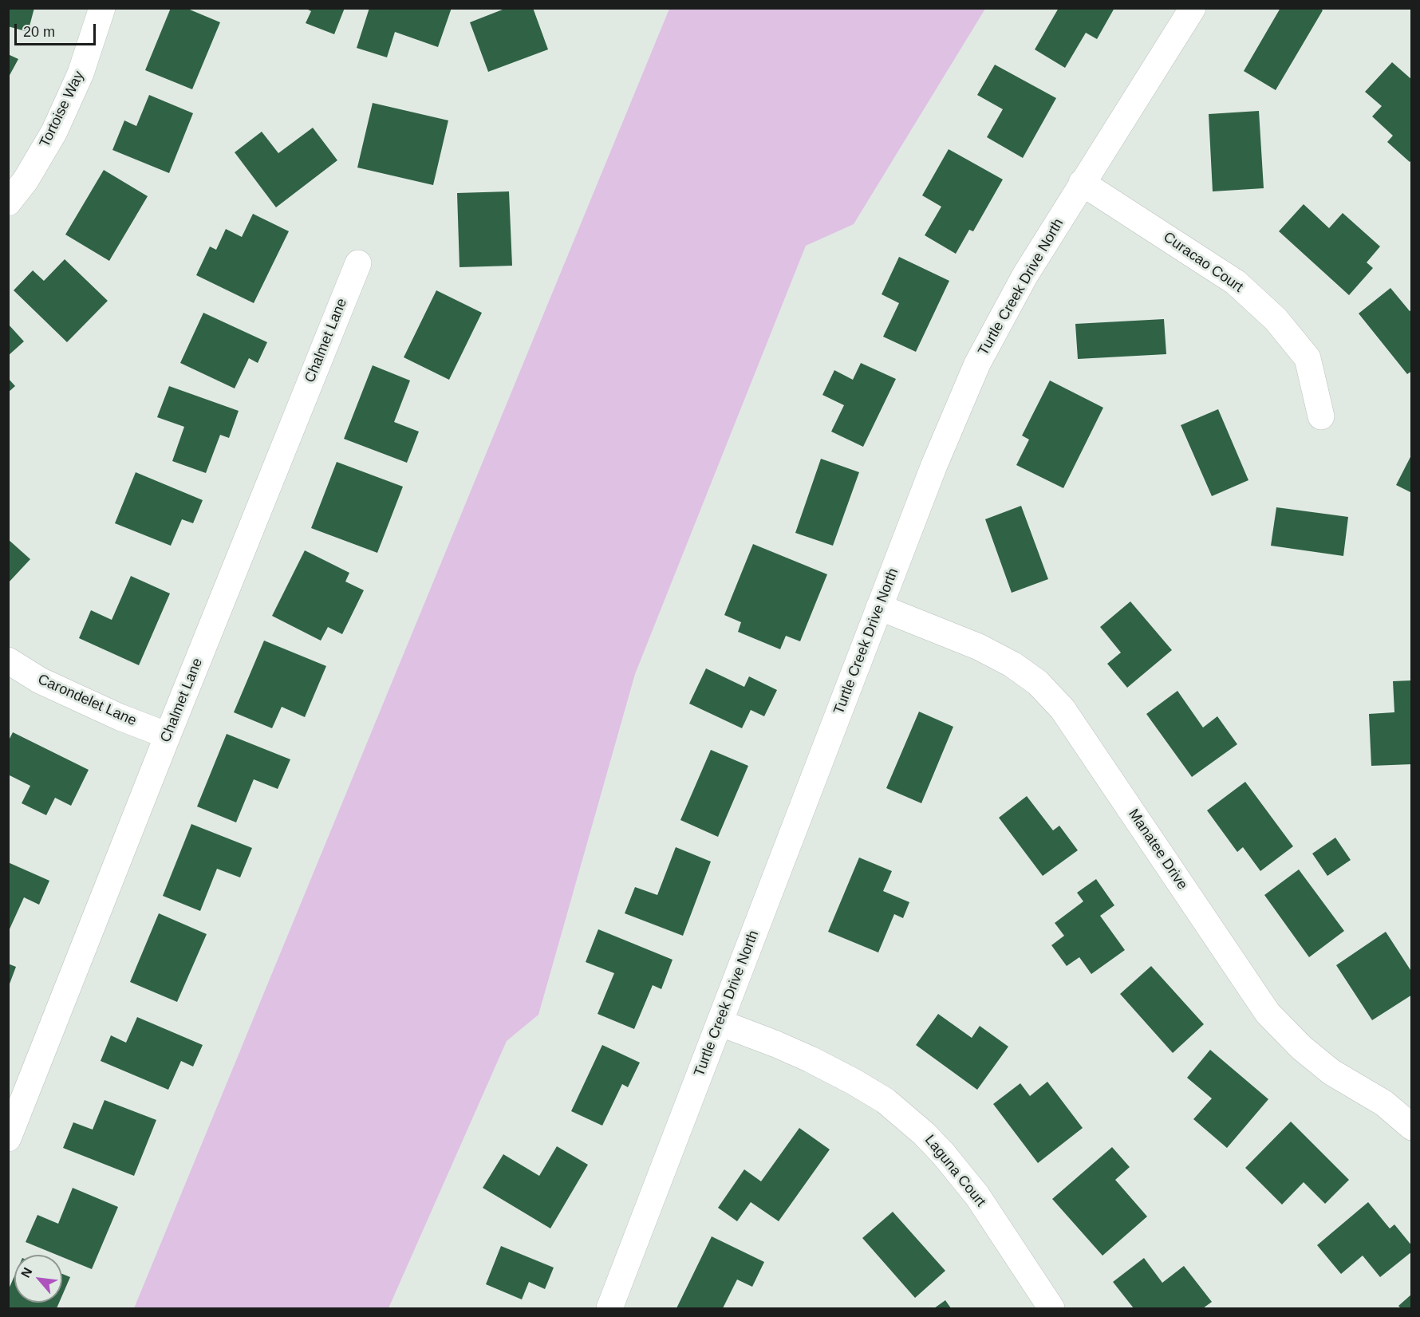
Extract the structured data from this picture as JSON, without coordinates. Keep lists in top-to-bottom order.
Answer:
{
  "streets": {
    "street": [
      "Tortoise Way",
      "Curacao Court",
      "Turtle Creek Drive North",
      "Chalmet Lane",
      "Carondelet Lane",
      "Manatee Drive",
      "Laguna Court"
    ]
  },
  "crossings": [
    ["Curacao Court", "Turtle Creek Drive North"],
    ["Turtle Creek Drive North", "Manatee Drive"],
    ["Turtle Creek Drive North", "Laguna Court"],
    ["Chalmet Lane", "Carondelet Lane"]
  ],
  "scale_bar": "20 m",
  "north": "top left"
}
